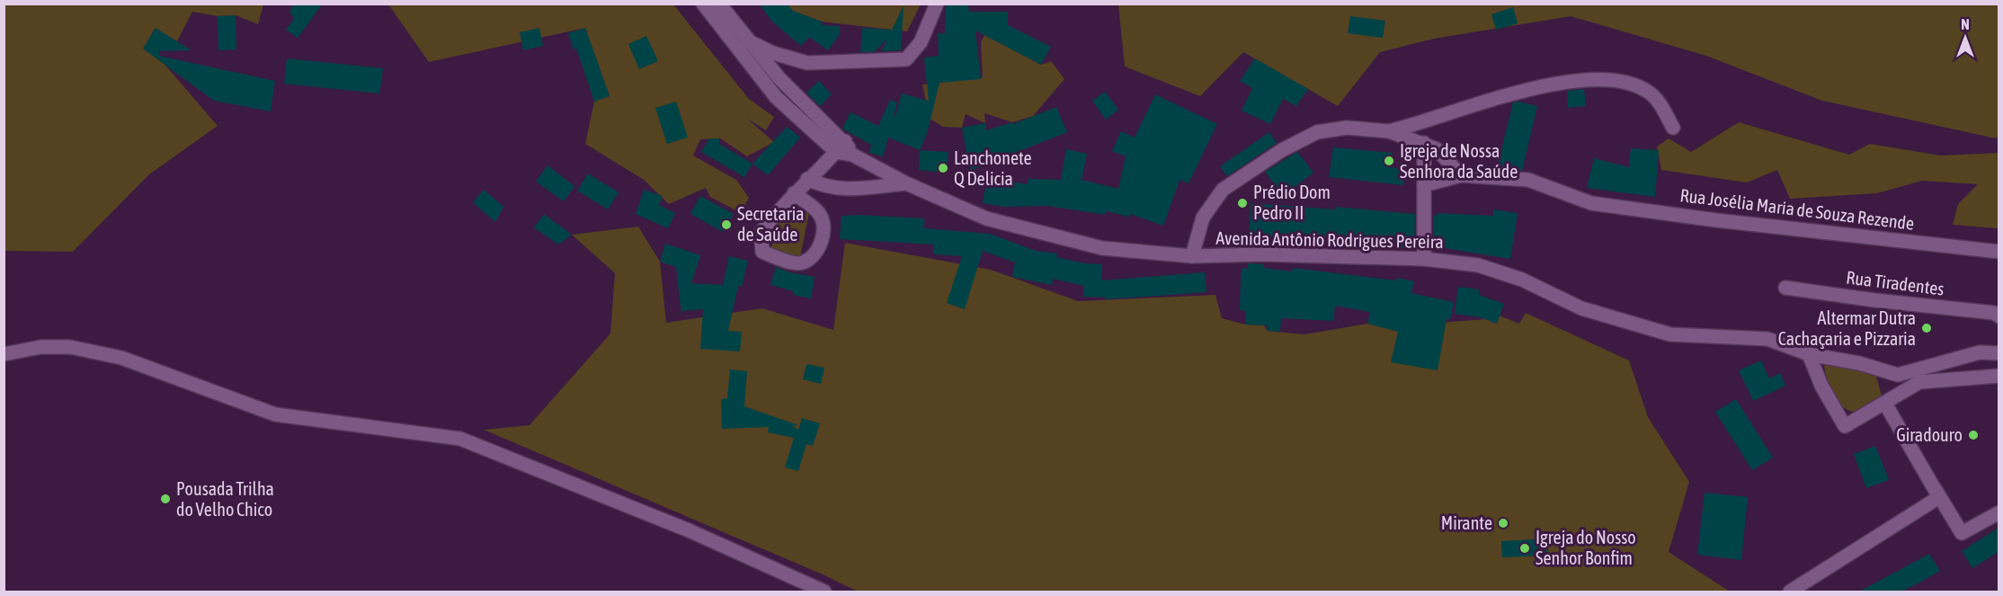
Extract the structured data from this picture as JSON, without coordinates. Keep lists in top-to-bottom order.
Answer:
{
  "streets": {
    "street": ["Rua Josélia Maria de Souza Rezende", "Avenida Antônio Rodrigues Pereira", "Rua Tiradentes"]
  },
  "places": [
    "Igreja de Nossa Senhora da Saúde",
    "Lanchonete Q Delicia",
    "Prédio Dom Pedro II",
    "Secretaria de Saúde",
    "Altermar Dutra Cachaçaria e Pizzaria",
    "Giradouro",
    "Pousada Trilha do Velho Chico",
    "Mirante",
    "Igreja do Nosso Senhor Bonfim"
  ],
  "north": "top"
}
